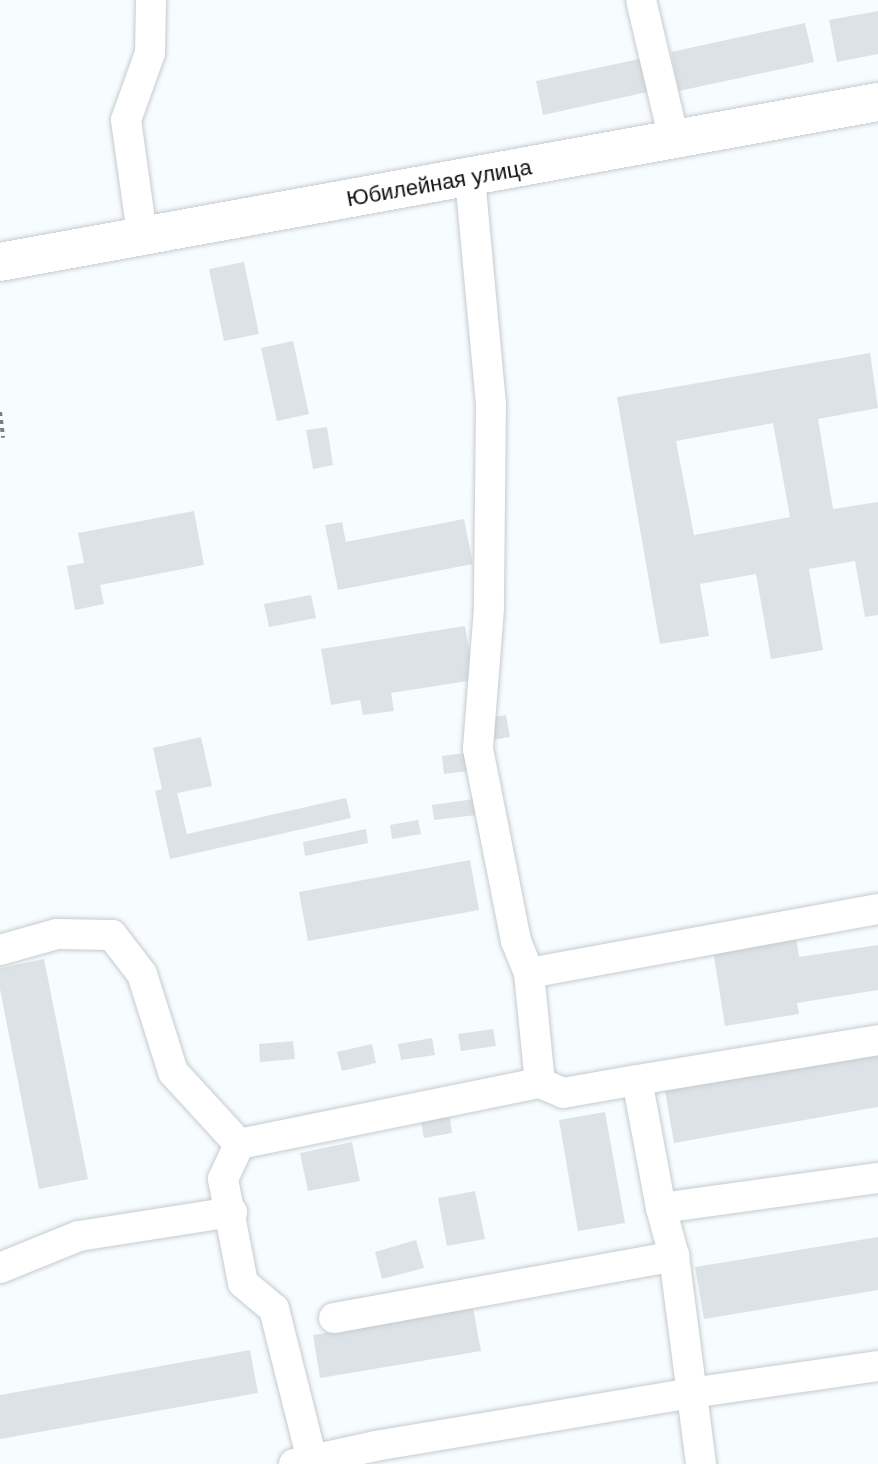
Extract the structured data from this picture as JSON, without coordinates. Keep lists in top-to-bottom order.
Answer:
{
  "streets": {
    "main road": ["Юбилейная улица"]
  }
}
